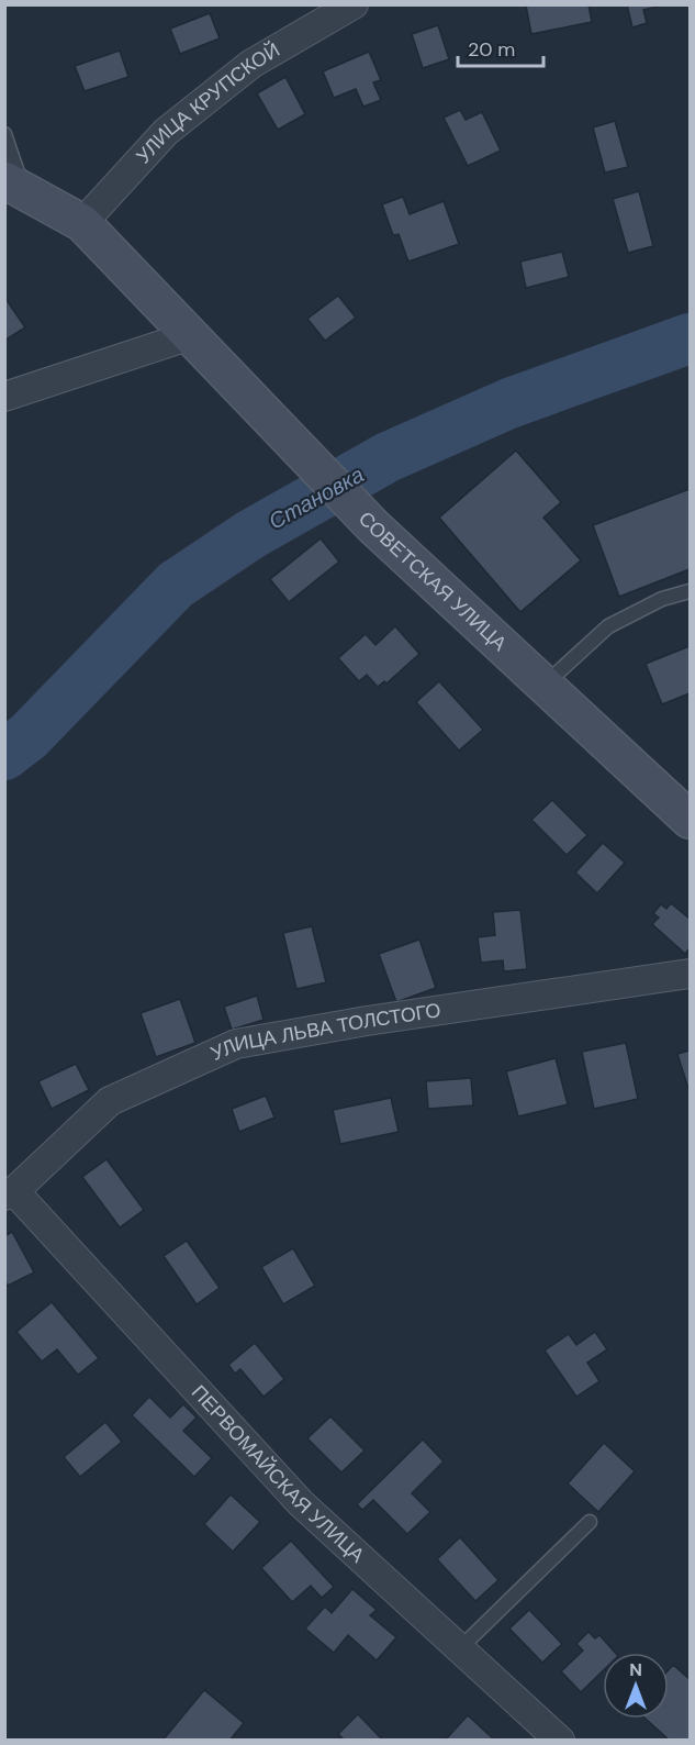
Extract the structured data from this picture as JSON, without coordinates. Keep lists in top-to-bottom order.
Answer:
{
  "streets": {
    "main road": ["СОВЕТСКАЯ УЛИЦА"],
    "street": ["УЛИЦА КРУПСКОЙ", "УЛИЦА ЛЬВА ТОЛСТОГО", "ПЕРВОМАЙСКАЯ УЛИЦА"]
  },
  "crossings": [
    ["УЛИЦА КРУПСКОЙ", "СОВЕТСКАЯ УЛИЦА"],
    ["УЛИЦА ЛЬВА ТОЛСТОГО", "ПЕРВОМАЙСКАЯ УЛИЦА"]
  ],
  "water": ["Становка"],
  "scale_bar": "20 m",
  "north": "top"
}
